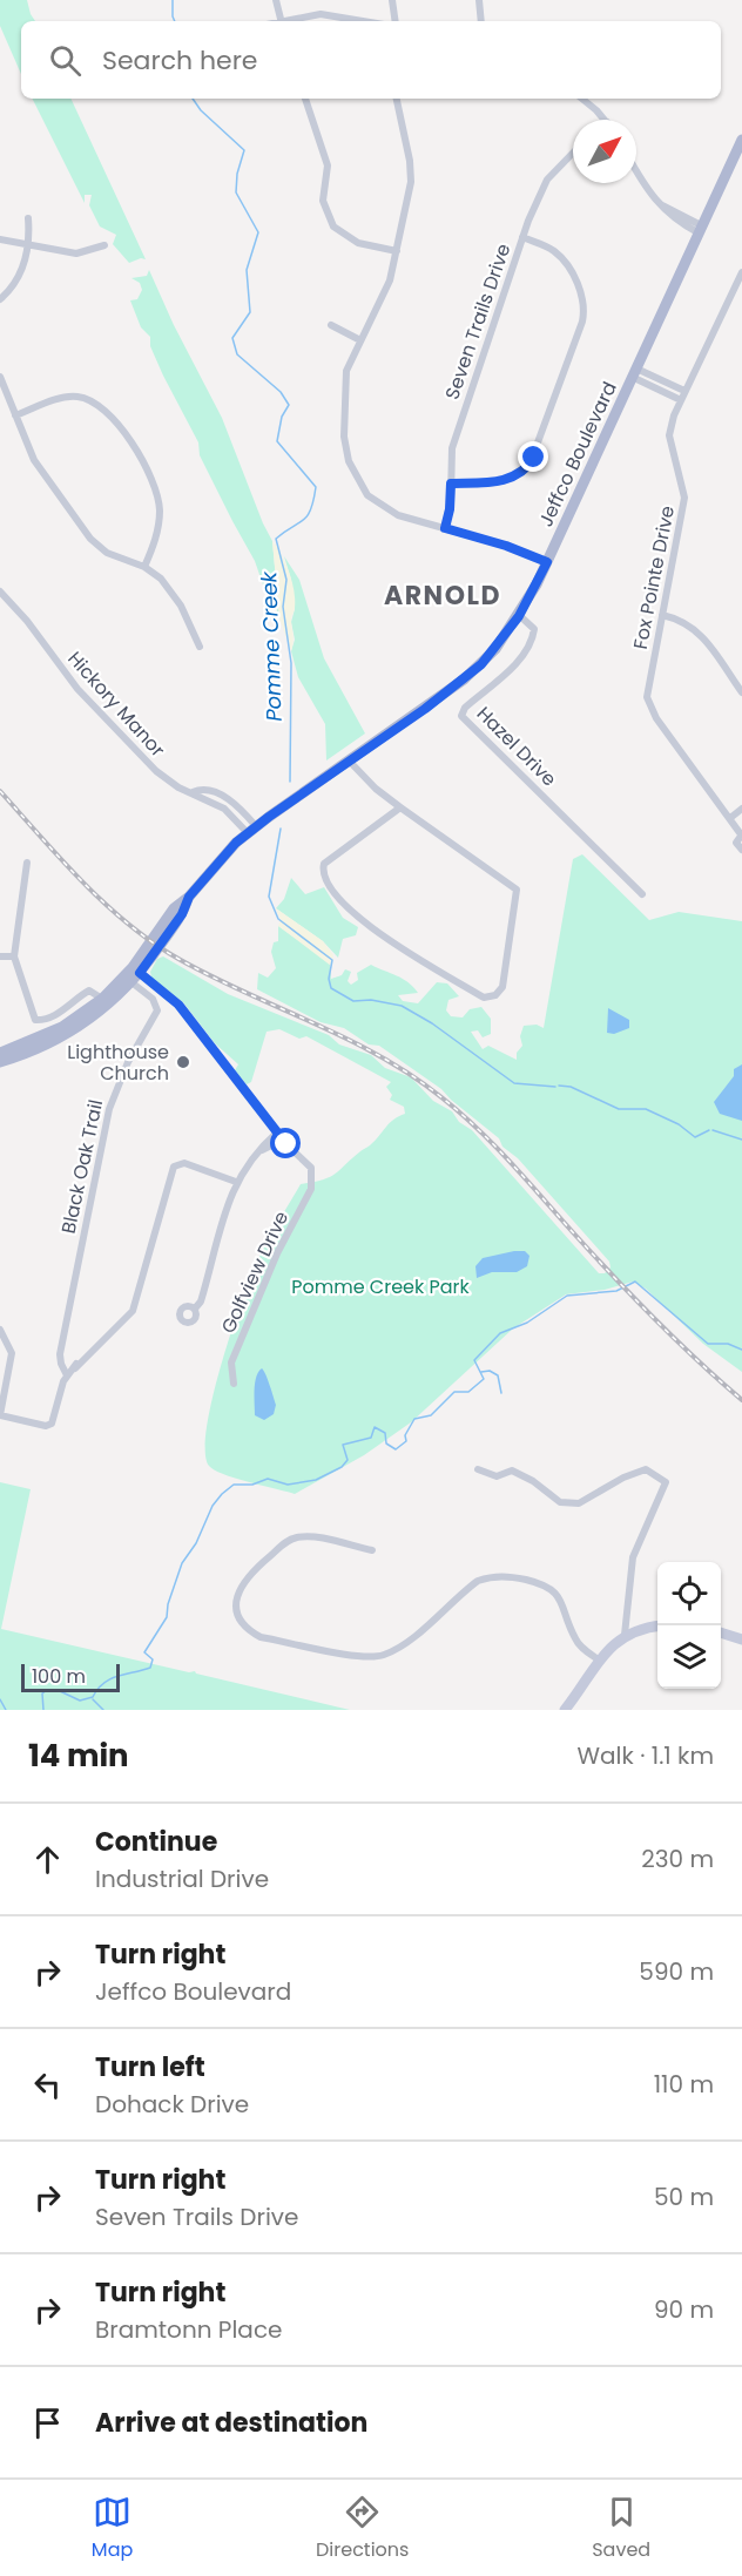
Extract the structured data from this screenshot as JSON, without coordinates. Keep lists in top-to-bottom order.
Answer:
{
  "streets": {
    "main road": ["Jeffco Boulevard"],
    "street": [
      "Seven Trails Drive",
      "Fox Pointe Drive",
      "Hickory Manor",
      "Hazel Drive",
      "Black Oak Trail",
      "Golfview Drive"
    ]
  },
  "crossings": [
    ["Jeffco Boulevard", "Hickory Manor"],
    ["Jeffco Boulevard", "Hazel Drive"],
    ["Jeffco Boulevard", "Black Oak Trail"]
  ],
  "districts": ["ARNOLD"],
  "water": ["Pomme Creek"],
  "parks": ["Pomme Creek Park"],
  "places": ["Lighthouse Church"],
  "scale_bar": "100 m",
  "north": "top right",
  "page": {
    "search": "Search here",
    "scale": "100 m",
    "heading": ["14 min", "Walk · 1.1 km"],
    "list": [
      ["Continue", "Industrial Drive", "230 m"],
      ["Turn right", "Jeffco Boulevard", "590 m"],
      ["Turn left", "Dohack Drive", "110 m"],
      ["Turn right", "Seven Trails Drive", "50 m"],
      ["Turn right", "Bramtonn Place", "90 m"],
      "Arrive at destination"
    ],
    "nav": ["Map", "Directions", "Saved"]
  }
}
